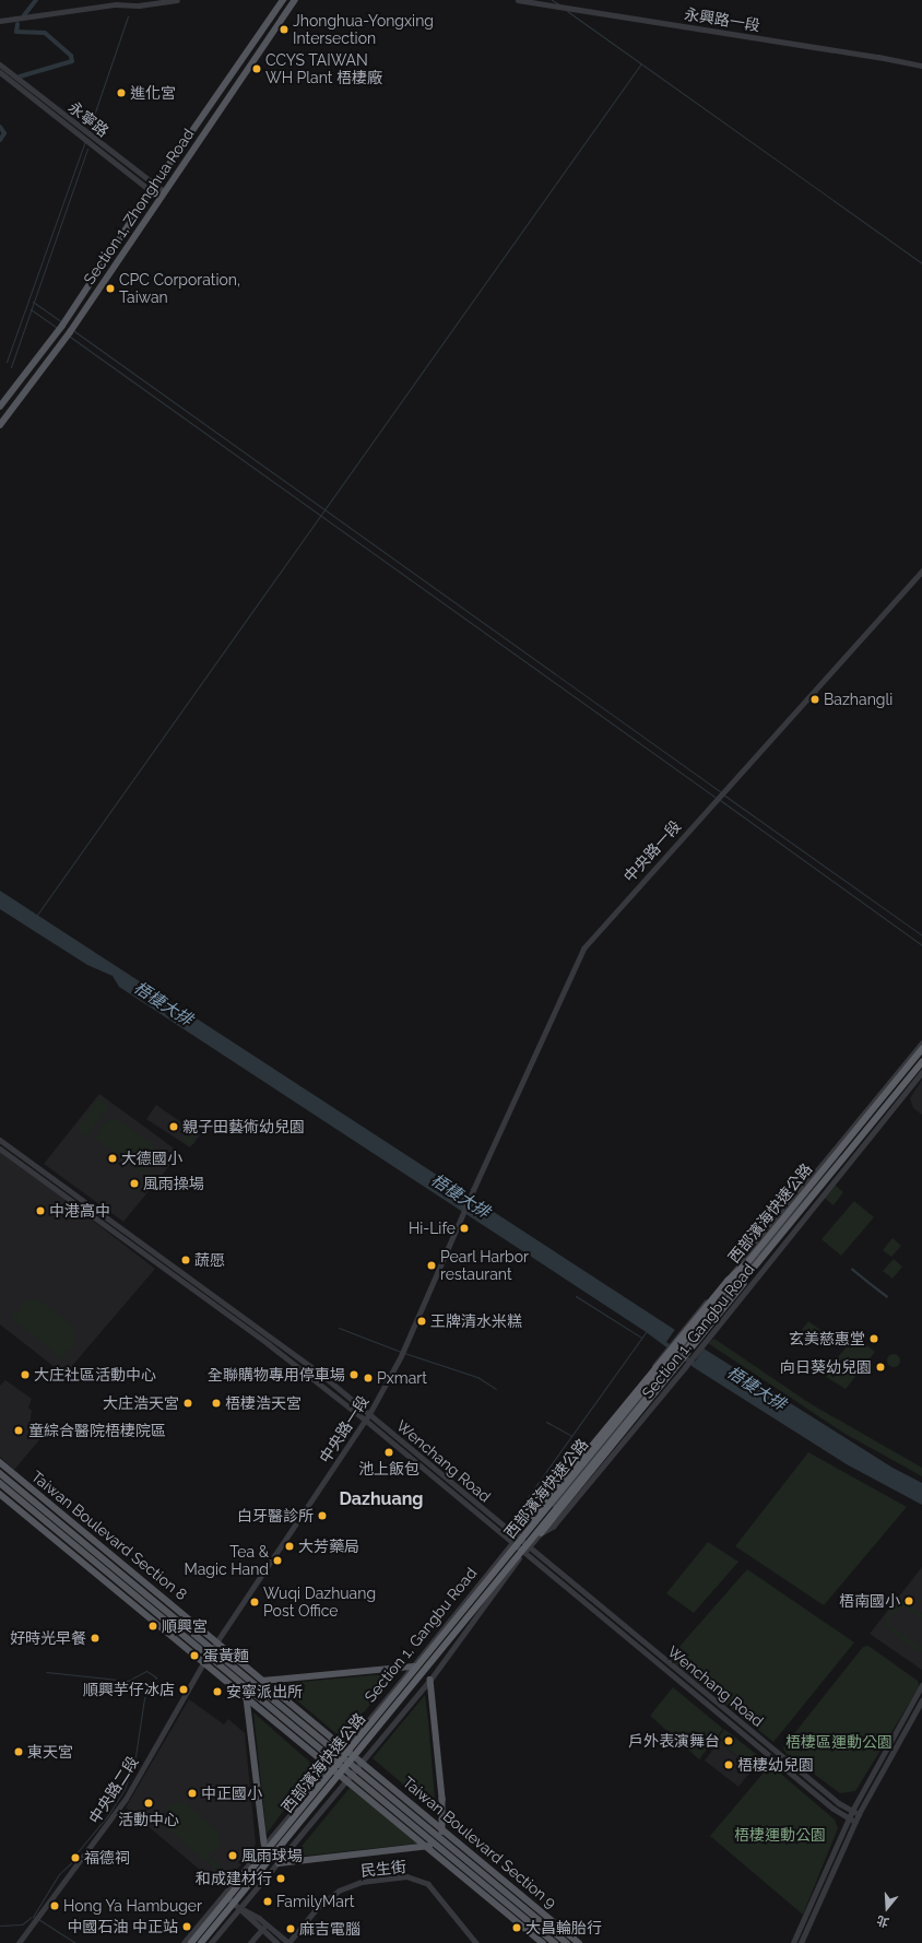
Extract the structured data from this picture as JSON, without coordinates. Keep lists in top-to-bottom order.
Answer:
{
  "streets": {
    "highway": ["西部濱海快速公路"],
    "main road": ["Section 1, Zhonghua Road", "Taiwan Boulevard Section 8", "Taiwan Boulevard Section 9"],
    "street": [
      "永興路一段",
      "永寧路",
      "中央路一段",
      "Section 1, Gangbu Road",
      "Wenchang Road",
      "中央路二段",
      "民生街"
    ]
  },
  "crossings": [
    ["永寧路", "Section 1, Zhonghua Road"],
    ["中央路一段", "Wenchang Road"],
    ["中央路一段", "Taiwan Boulevard Section 8"],
    ["中央路一段", "中央路二段"],
    ["Section 1, Gangbu Road", "Wenchang Road"],
    ["Section 1, Gangbu Road", "Taiwan Boulevard Section 8"],
    ["Section 1, Gangbu Road", "Taiwan Boulevard Section 9"],
    ["Taiwan Boulevard Section 8", "中央路二段"],
    ["Taiwan Boulevard Section 8", "Taiwan Boulevard Section 9"]
  ],
  "districts": ["Dazhuang"],
  "water": ["梧棲大排"],
  "parks": ["梧棲區運動公園", "梧棲運動公園"],
  "places": [
    "Jhonghua-Yongxing Intersection",
    "CCYS TAIWAN WH Plant 梧棲廠",
    "進化宮",
    "CPC Corporation, Taiwan",
    "Bazhangli",
    "親子田藝術幼兒園",
    "大德國小",
    "風雨操場",
    "中港高中",
    "Hi-Life",
    "蔬愿",
    "Pearl Harbor restaurant",
    "王牌清水米糕",
    "玄美慈惠堂",
    "向日葵幼兒園",
    "大庄社區活動中心",
    "全聯購物專用停車場",
    "Pxmart",
    "大庄浩天宮",
    "梧棲浩天宮",
    "童綜合醫院梧棲院區",
    "池上飯包",
    "白牙醫診所",
    "大芳藥局",
    "Tea & Magic Hand",
    "梧南國小",
    "Wuqi Dazhuang Post Office",
    "順興宮",
    "好時光早餐",
    "蛋黃麵",
    "順興芋仔冰店",
    "安寧派出所",
    "戶外表演舞台",
    "東天宮",
    "梧棲幼兒園",
    "中正國小",
    "活動中心",
    "風雨球場",
    "福德祠",
    "和成建材行",
    "FamilyMart",
    "Hong Ya Hambuger",
    "中國石油 中正站",
    "大昌輪胎行",
    "麻吉電腦"
  ],
  "north": "bottom"
}
